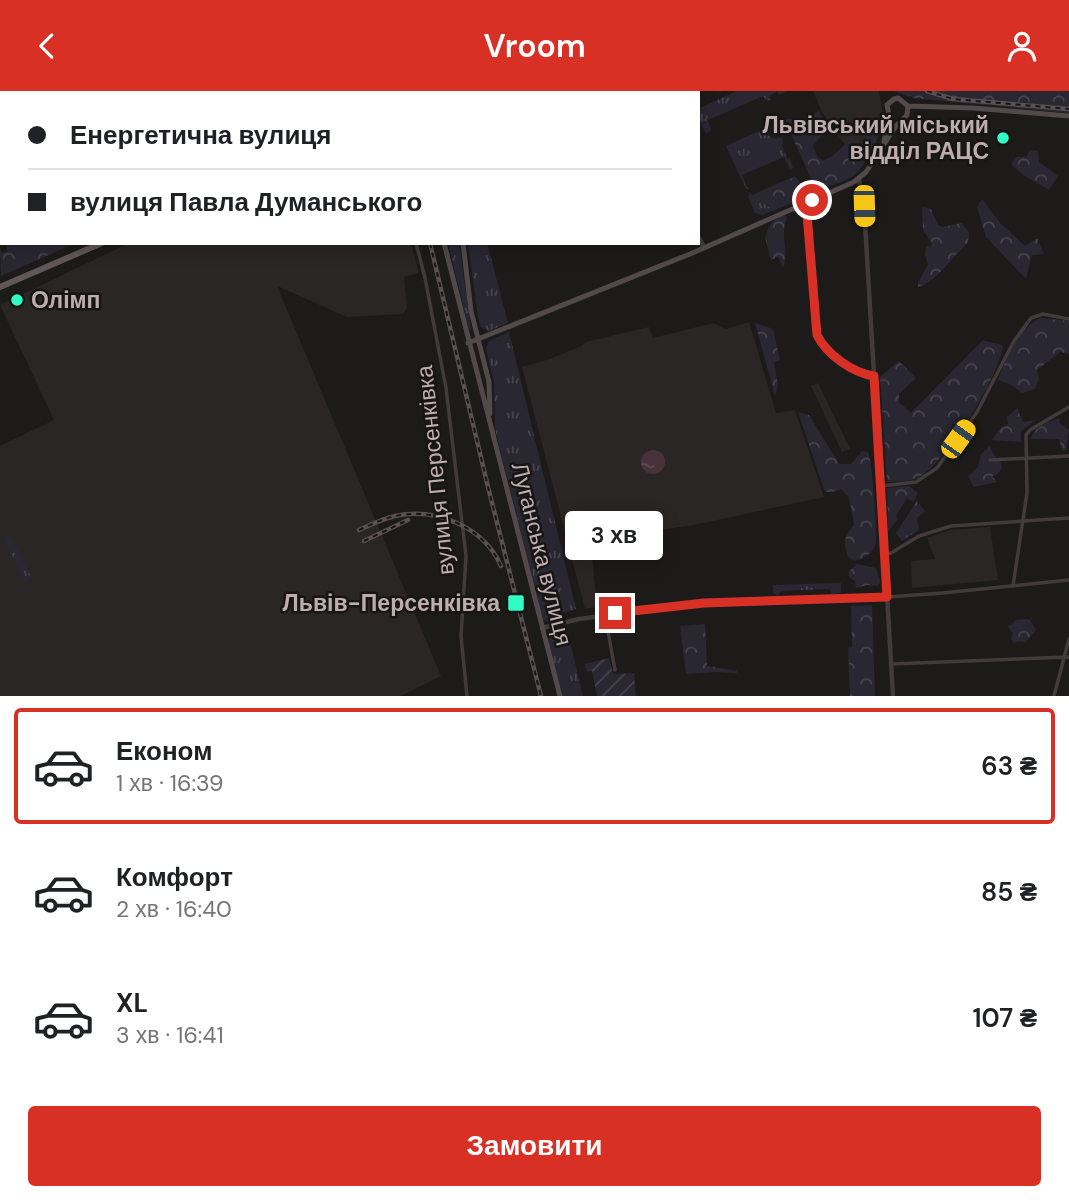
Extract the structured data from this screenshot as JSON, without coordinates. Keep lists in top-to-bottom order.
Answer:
{
  "streets": {
    "main road": ["Луганська вулиця"],
    "street": ["вулиця Персенківка"]
  },
  "places": {
    "other": ["Львівський міський відділ РАЦС", "Олімп"],
    "transit": ["Львів-Персенківка"]
  },
  "page": {
    "header": "Vroom",
    "banner": ["Енергетична вулиця", "вулиця Павла Думанського"],
    "bubble": "3 хв",
    "list": [
      {
        "name": "Економ",
        "note": "1 хв · 16:39",
        "value": "63 ₴"
      },
      {
        "name": "Комфорт",
        "note": "2 хв · 16:40",
        "value": "85 ₴"
      },
      {
        "name": "XL",
        "note": "3 хв · 16:41",
        "value": "107 ₴"
      }
    ],
    "buttons": "Замовити"
  }
}
